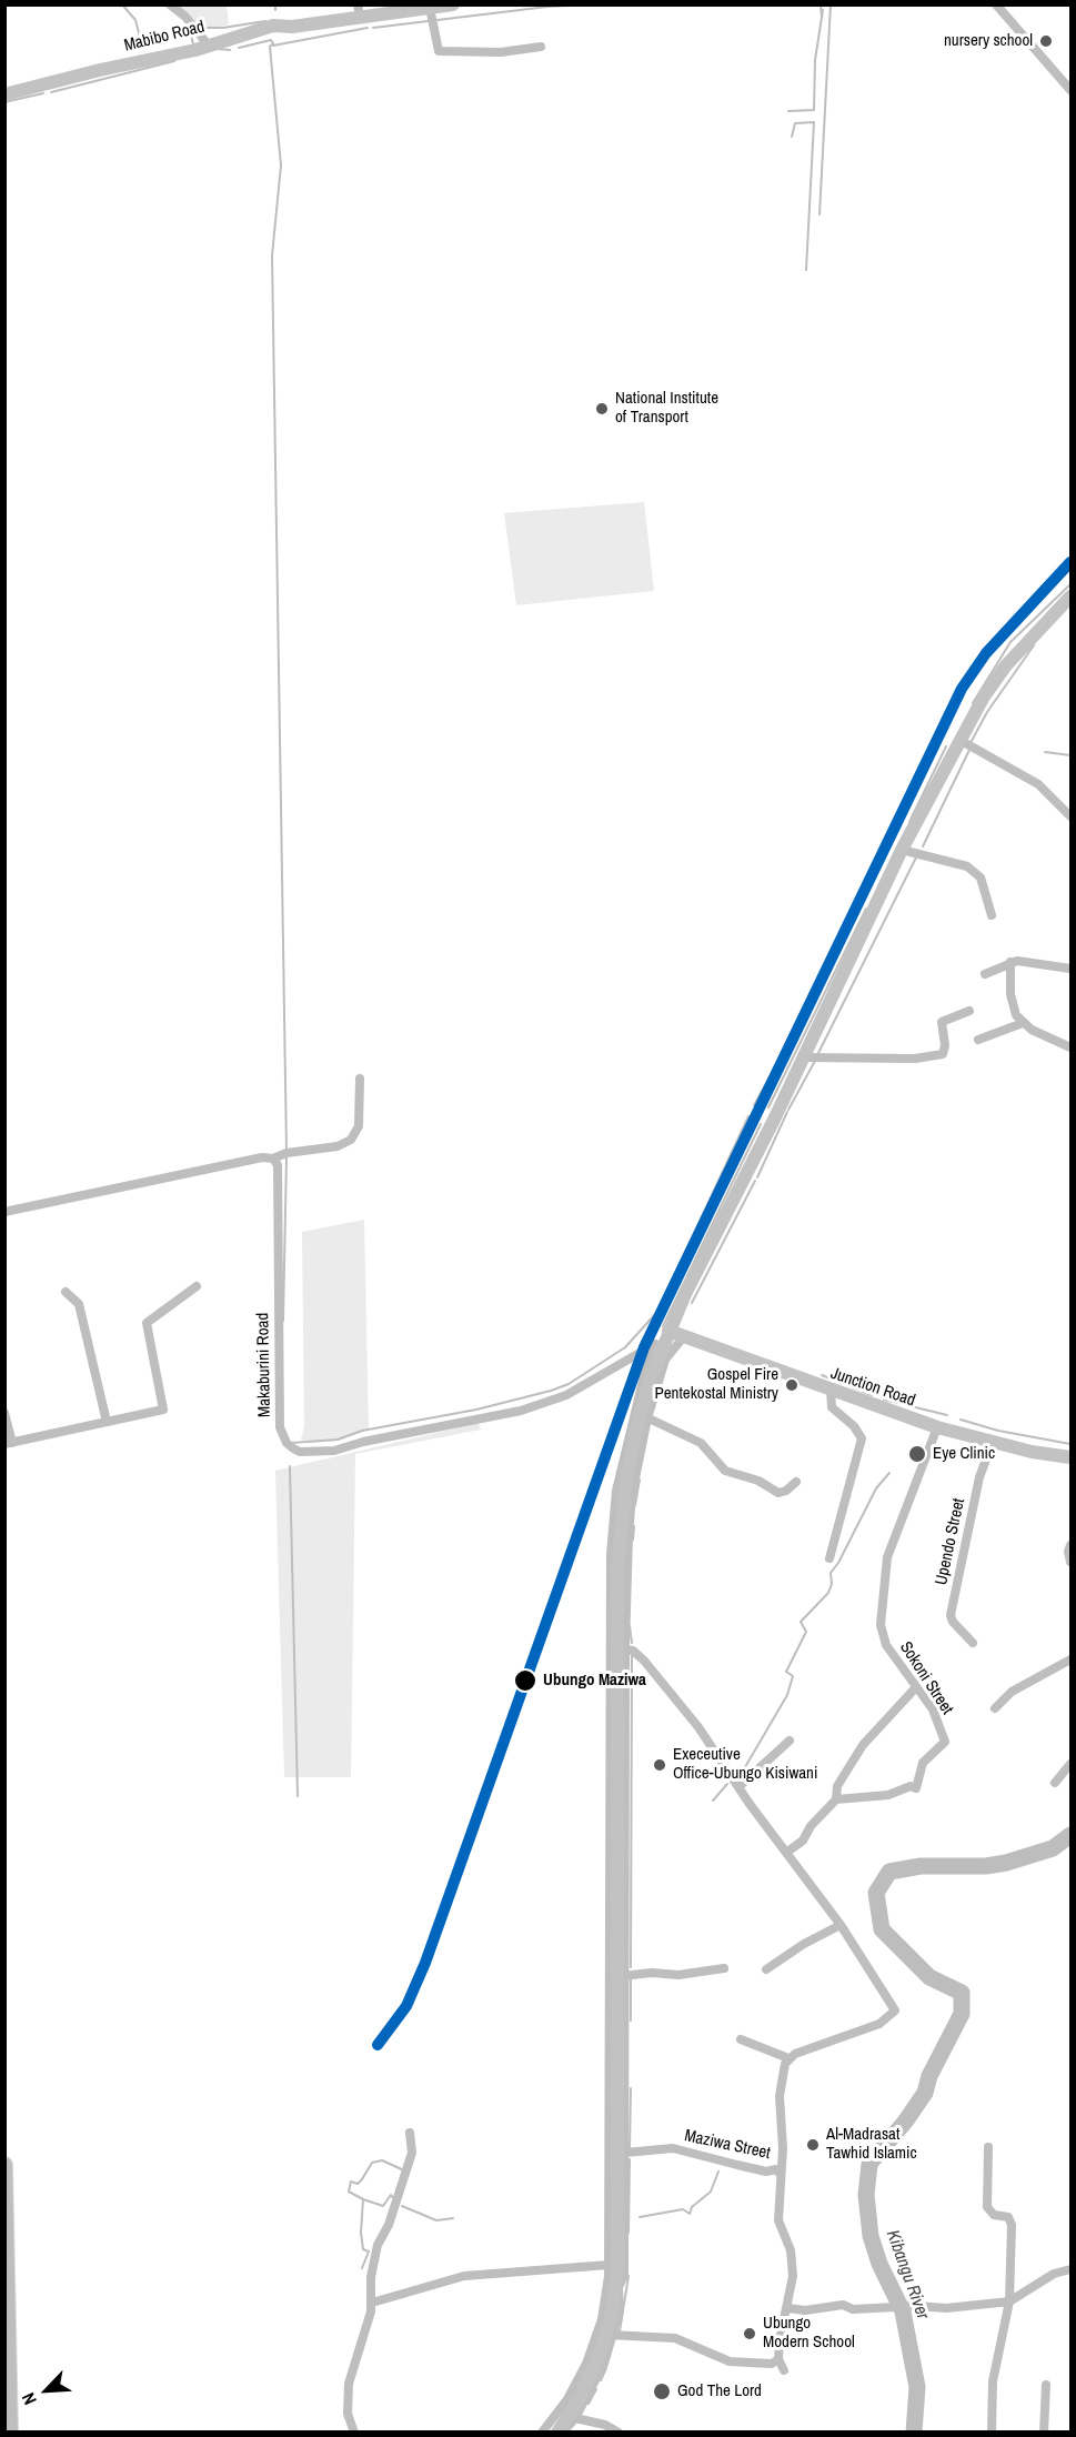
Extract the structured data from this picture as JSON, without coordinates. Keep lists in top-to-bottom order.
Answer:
{
  "streets": {
    "main road": ["Mabibo Road", "Junction Road"],
    "street": [
      "Makaburini Road",
      "Upendo Street",
      "Sokoni Street",
      "Maziwa Street"
    ]
  },
  "crossings": [
    ["Makaburini Road", "Junction Road"],
    ["Junction Road", "Upendo Street"],
    ["Junction Road", "Sokoni Street"]
  ],
  "water": ["Kibangu River"],
  "places": [
    "nursery school",
    "National Institute of Transport",
    "Gospel Fire Pentekostal Ministry",
    "Eye Clinic",
    "Ubungo Maziwa",
    "Execeutive Office-Ubungo Kisiwani",
    "Al-Madrasat Tawhid Islamic",
    "Ubungo Modern School",
    "God The Lord"
  ],
  "north": "bottom left"
}
